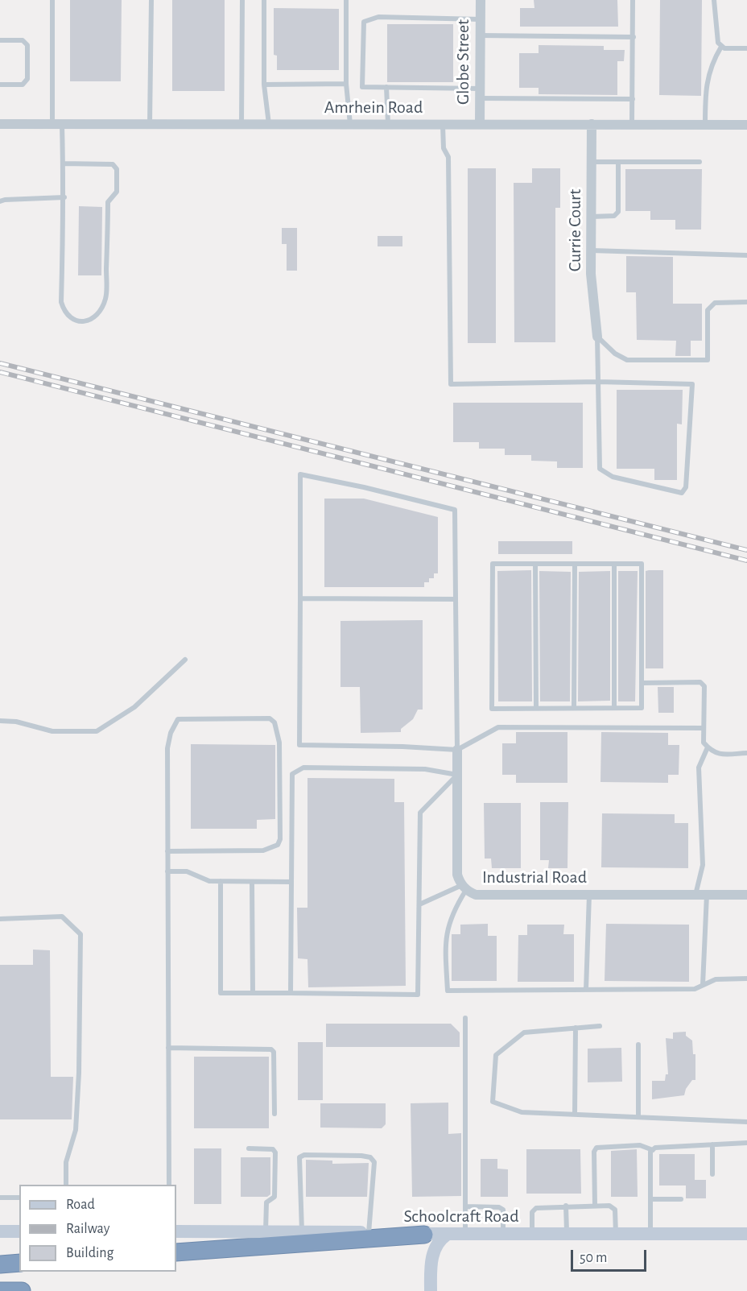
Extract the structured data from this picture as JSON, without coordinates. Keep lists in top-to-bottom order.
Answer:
{
  "streets": {
    "main road": ["Schoolcraft Road"],
    "street": [
      "Globe Street",
      "Amrhein Road",
      "Currie Court",
      "Industrial Road"
    ]
  },
  "crossings": [
    ["Globe Street", "Amrhein Road"],
    ["Amrhein Road", "Currie Court"]
  ],
  "legend": ["Road", "Railway", "Building"],
  "scale_bar": "50 m"
}
